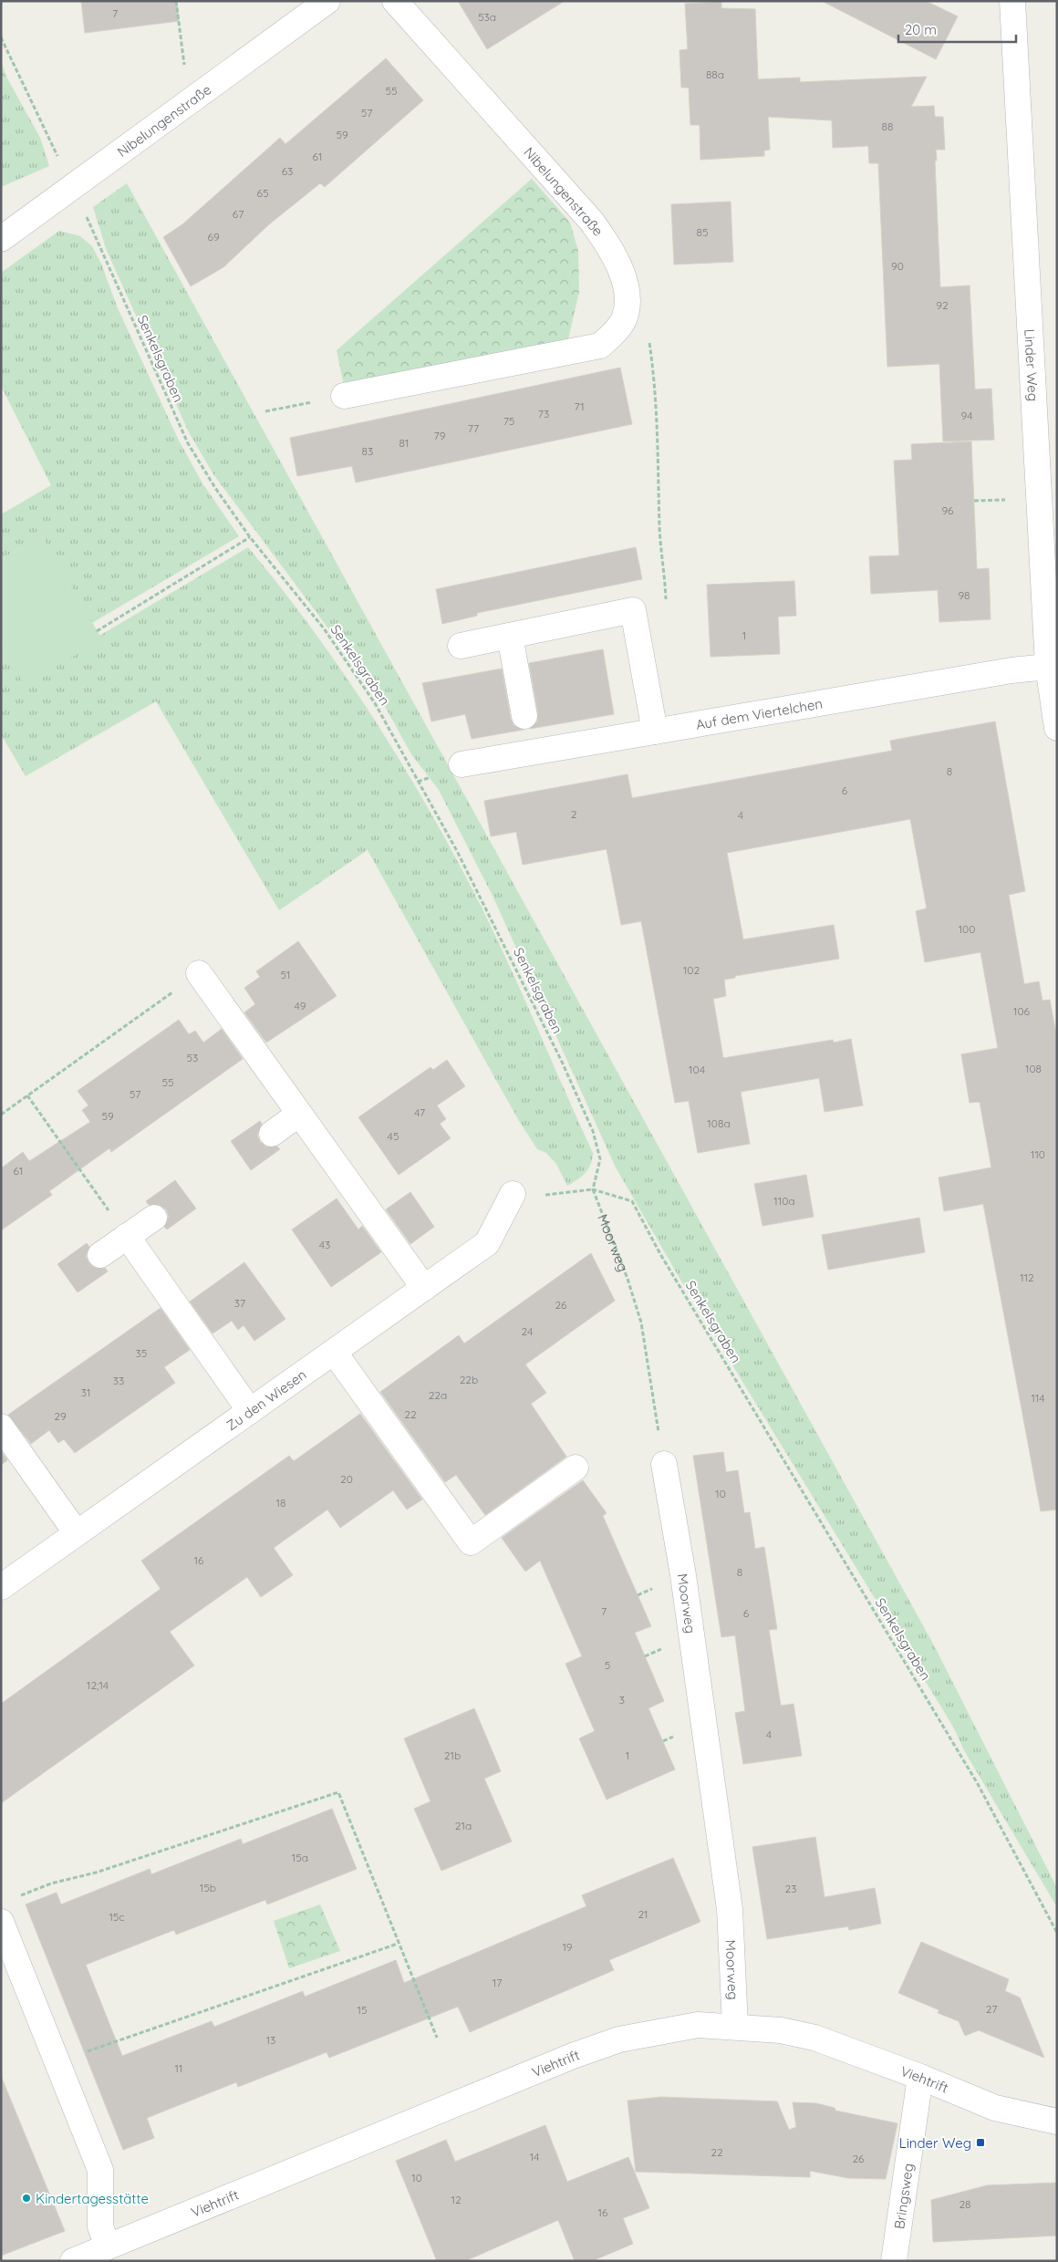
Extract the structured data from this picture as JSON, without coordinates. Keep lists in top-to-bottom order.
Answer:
{
  "streets": {
    "street": [
      "Nibelungenstraße",
      "Linder Weg",
      "Auf dem Viertelchen",
      "Moorweg",
      "Zu den Wiesen",
      "Viehtrift",
      "Bringsweg"
    ],
    "path": ["Senkelsgraben"]
  },
  "crossings": [
    ["Nibelungenstraße", "Senkelsgraben"],
    ["Senkelsgraben", "Moorweg"],
    ["Linder Weg", "Auf dem Viertelchen"],
    ["Moorweg", "Viehtrift"],
    ["Viehtrift", "Bringsweg"]
  ],
  "places": {
    "transit": ["Linder Weg"],
    "other": ["Kindertagesstätte"]
  },
  "house_numbers": [
    "7",
    "53a",
    "88a",
    "55",
    "57",
    "88",
    "59",
    "61",
    "63",
    "65",
    "67",
    "85",
    "69",
    "90",
    "92",
    "71",
    "73",
    "94",
    "75",
    "77",
    "79",
    "81",
    "83",
    "96",
    "98",
    "1",
    "8",
    "6",
    "2",
    "4",
    "100",
    "102",
    "51",
    "49",
    "106",
    "53",
    "108",
    "104",
    "55",
    "57",
    "47",
    "59",
    "108a",
    "45",
    "110",
    "61",
    "110a",
    "43",
    "112",
    "37",
    "26",
    "24",
    "35",
    "22b",
    "33",
    "31",
    "22a",
    "114",
    "22",
    "29",
    "20",
    "10",
    "18",
    "16",
    "8",
    "7",
    "6",
    "5",
    "12;14",
    "3",
    "4",
    "21b",
    "1",
    "21a",
    "15a",
    "15b",
    "23",
    "21",
    "15c",
    "19",
    "17",
    "27",
    "15",
    "13",
    "11",
    "22",
    "14",
    "26",
    "10",
    "12",
    "28",
    "16"
  ],
  "scale_bar": "20 m"
}
